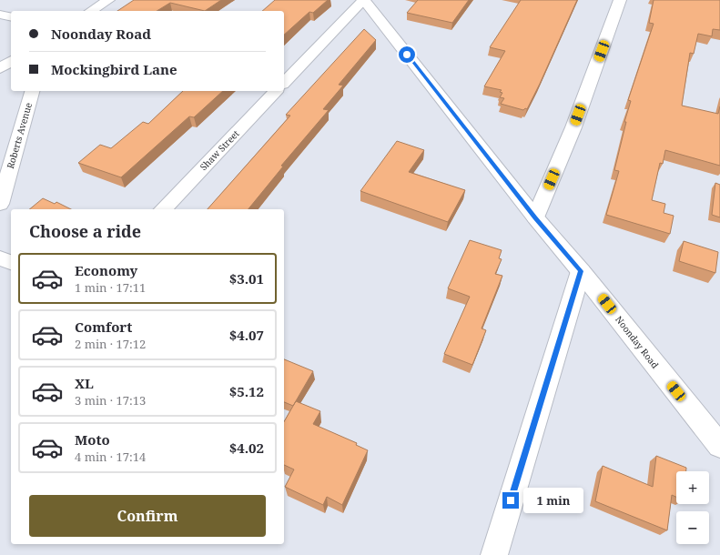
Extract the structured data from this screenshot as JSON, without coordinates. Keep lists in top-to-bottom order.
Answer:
{
  "streets": {
    "street": ["Roberts Avenue", "Shaw Street", "Noonday Road"]
  },
  "page": {
    "banner": ["Noonday Road", "Mockingbird Lane"],
    "heading": "Choose a ride",
    "list": [
      {
        "name": "Economy",
        "note": "1 min · 17:11",
        "value": "$3.01"
      },
      {
        "name": "Comfort",
        "note": "2 min · 17:12",
        "value": "$4.07"
      },
      {
        "name": "XL",
        "note": "3 min · 17:13",
        "value": "$5.12"
      },
      {
        "name": "Moto",
        "note": "4 min · 17:14",
        "value": "$4.02"
      }
    ],
    "map_buttons": ["+", "−"],
    "bubble": "1 min",
    "buttons": "Confirm"
  }
}
